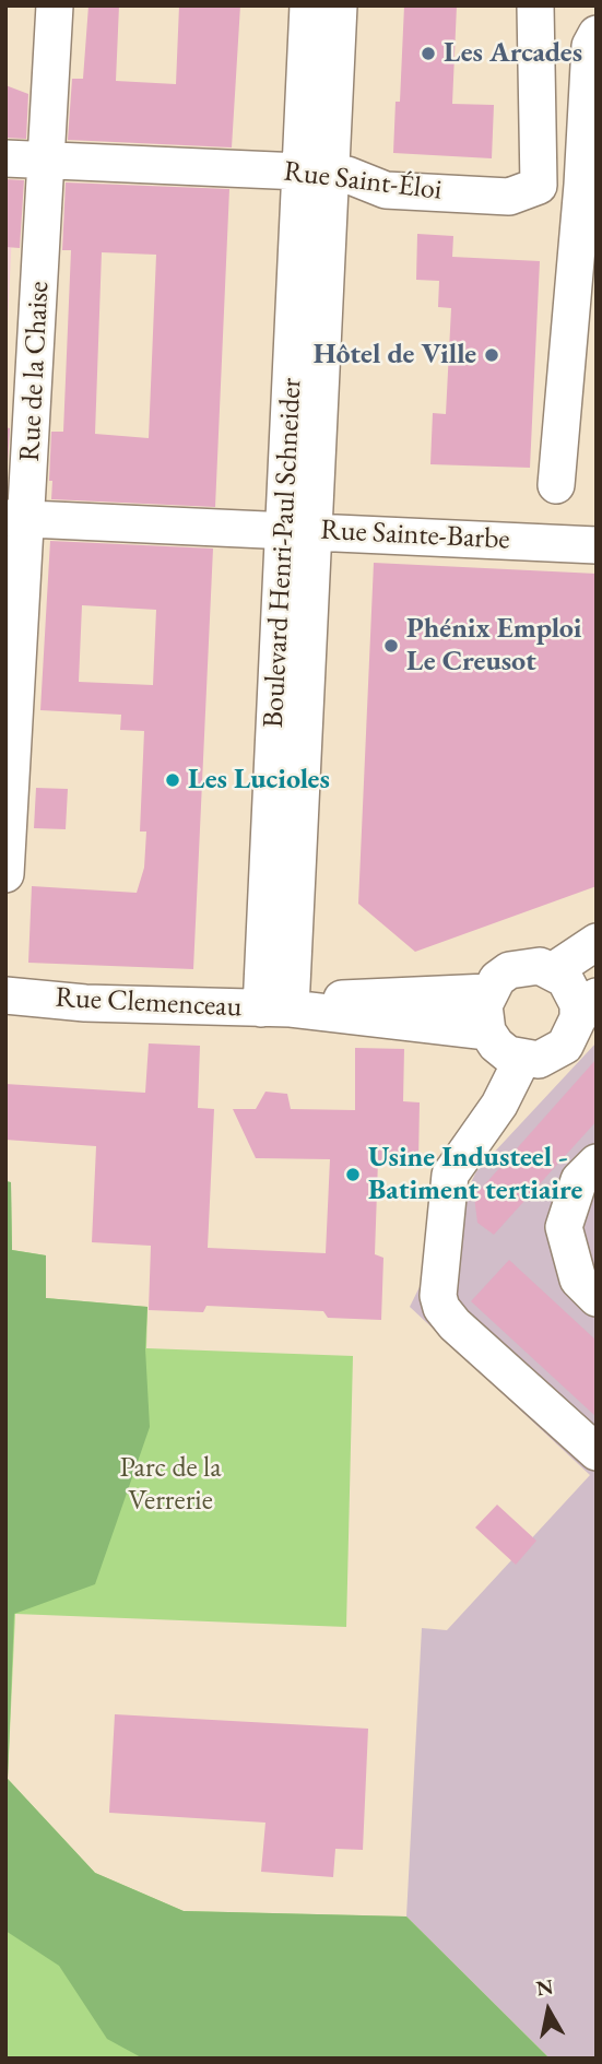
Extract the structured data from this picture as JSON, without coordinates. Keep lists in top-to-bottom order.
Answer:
{
  "streets": {
    "street": [
      "Rue Saint-Éloi",
      "Rue de la Chaise",
      "Rue Sainte-Barbe",
      "Boulevard Henri-Paul Schneider",
      "Rue Clemenceau"
    ]
  },
  "crossings": [
    ["Rue Saint-Éloi", "Rue de la Chaise"],
    ["Rue Saint-Éloi", "Boulevard Henri-Paul Schneider"],
    ["Rue de la Chaise", "Rue Sainte-Barbe"],
    ["Rue Sainte-Barbe", "Boulevard Henri-Paul Schneider"],
    ["Boulevard Henri-Paul Schneider", "Rue Clemenceau"]
  ],
  "parks": ["Parc de la Verrerie"],
  "places": [
    "Les Arcades",
    "Hôtel de Ville",
    "Phénix Emploi Le Creusot",
    "Les Lucioles",
    "Usine Industeel - Batiment tertiaire"
  ],
  "north": "top"
}
